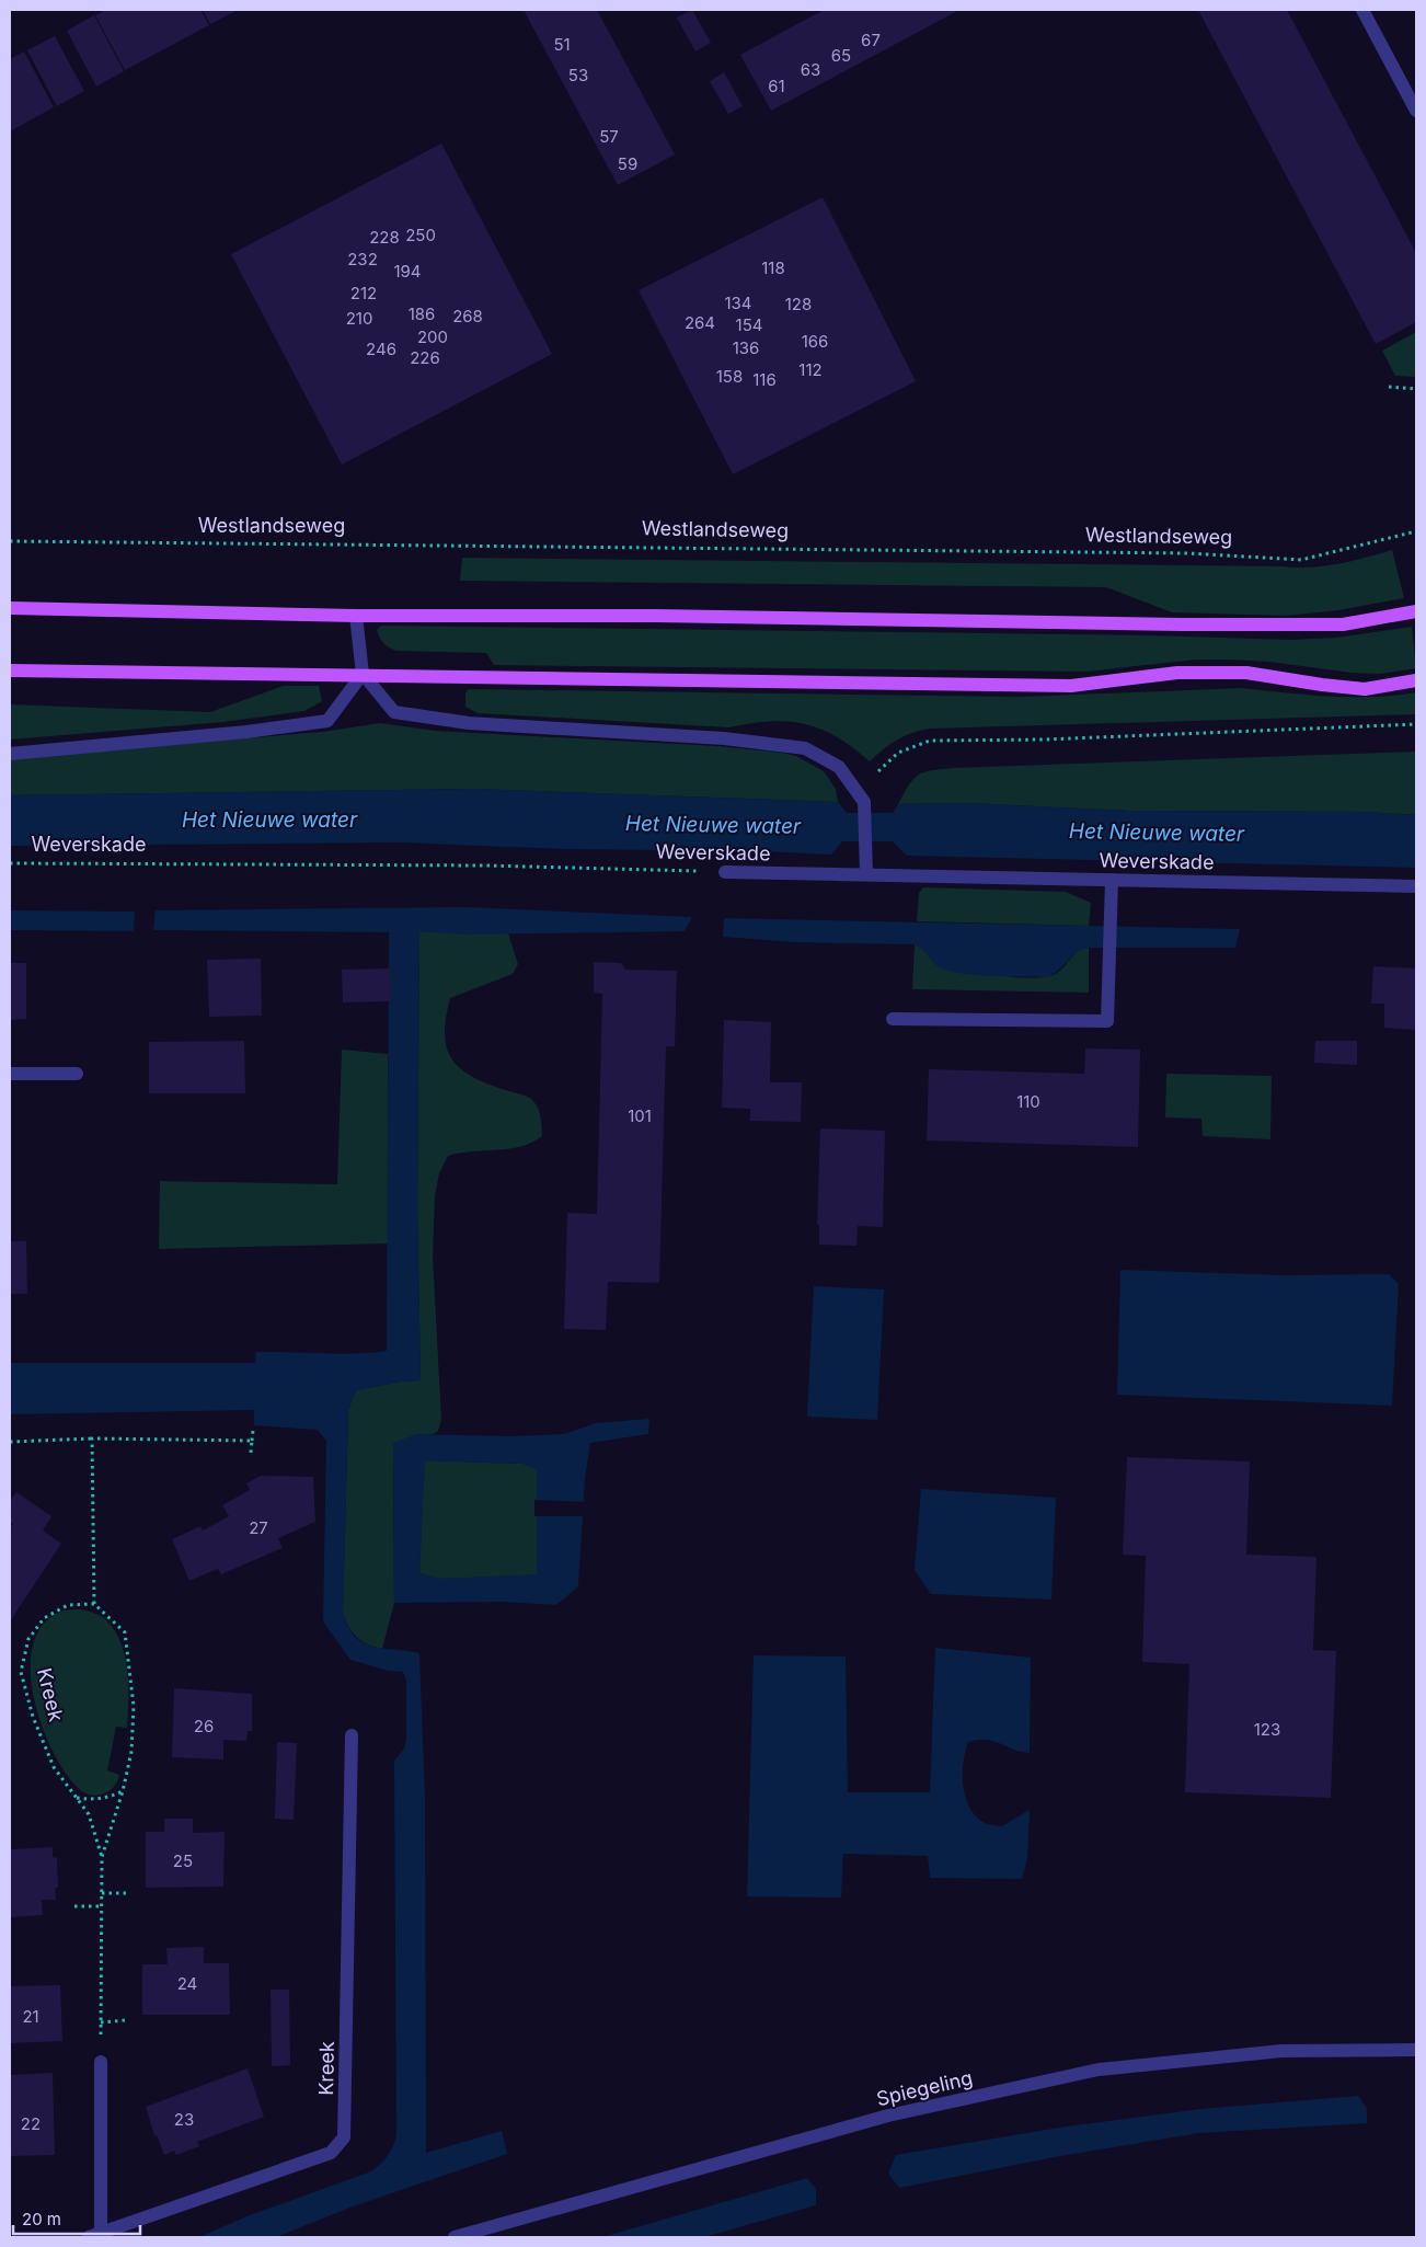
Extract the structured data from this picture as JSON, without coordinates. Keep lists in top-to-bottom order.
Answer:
{
  "streets": {
    "street": ["Weverskade", "Kreek", "Spiegeling"],
    "path": ["Westlandseweg"]
  },
  "water": ["Het Nieuwe water"],
  "house_numbers": [
    "67",
    "51",
    "65",
    "63",
    "53",
    "61",
    "57",
    "59",
    "250",
    "228",
    "232",
    "118",
    "194",
    "212",
    "134",
    "128",
    "186",
    "268",
    "210",
    "264",
    "154",
    "200",
    "166",
    "136",
    "246",
    "226",
    "112",
    "158",
    "116",
    "110",
    "101",
    "27",
    "26",
    "123",
    "25",
    "24",
    "21",
    "23",
    "22"
  ],
  "scale_bar": "20 m"
}
